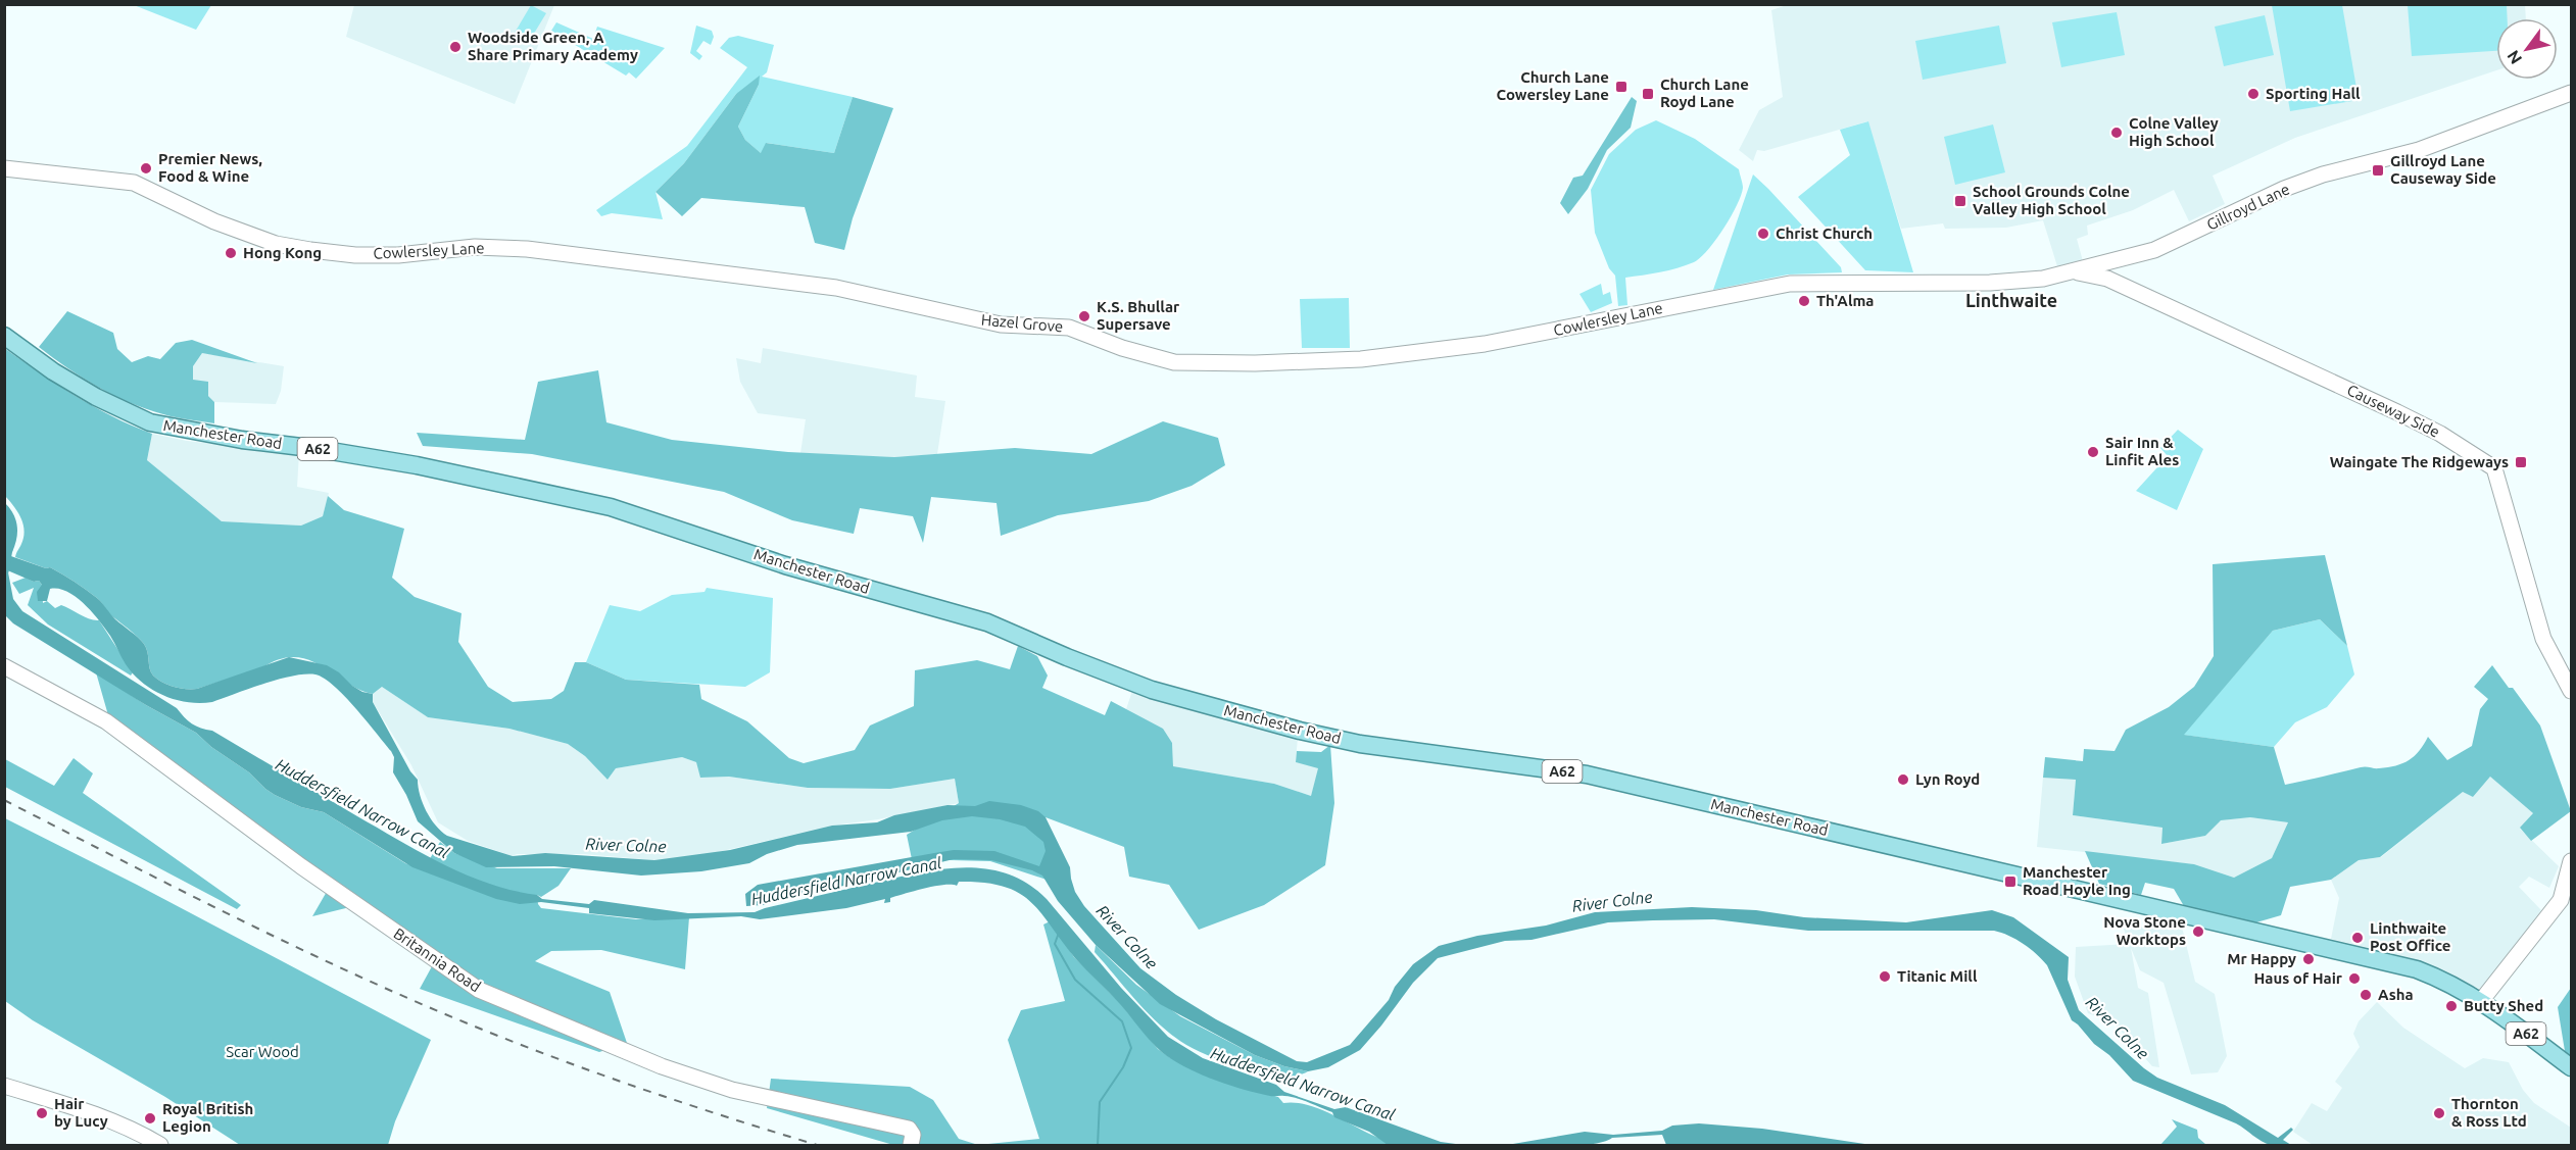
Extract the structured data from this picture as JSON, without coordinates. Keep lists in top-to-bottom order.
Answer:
{
  "streets": {
    "main road": ["Manchester Road", "A62"],
    "street": [
      "Gillroyd Lane",
      "Cowlersley Lane",
      "Hazel Grove",
      "Causeway Side",
      "Britannia Road"
    ]
  },
  "crossings": [
    ["Gillroyd Lane", "Cowlersley Lane"],
    ["Gillroyd Lane", "Causeway Side"],
    ["Cowlersley Lane", "Hazel Grove"]
  ],
  "districts": ["Linthwaite"],
  "water": ["Huddersfield Narrow Canal", "River Colne"],
  "parks": ["Scar Wood"],
  "places": {
    "other": [
      "Woodside Green, A Share Primary Academy",
      "Sporting Hall",
      "Colne Valley High School",
      "Premier News, Food & Wine",
      "Christ Church",
      "Hong Kong",
      "Th'Alma",
      "K.S. Bhullar Supersave",
      "Sair Inn & Linfit Ales",
      "Lyn Royd",
      "Nova Stone Worktops",
      "Linthwaite Post Office",
      "Mr Happy",
      "Titanic Mill",
      "Haus of Hair",
      "Asha",
      "Butty Shed",
      "Hair by Lucy",
      "Thornton & Ross Ltd",
      "Royal British Legion"
    ],
    "transit": [
      "Church Lane Cowersley Lane",
      "Church Lane Royd Lane",
      "Gillroyd Lane Causeway Side",
      "School Grounds Colne Valley High School",
      "Waingate The Ridgeways",
      "Manchester Road Hoyle Ing"
    ]
  },
  "north": "bottom left"
}
